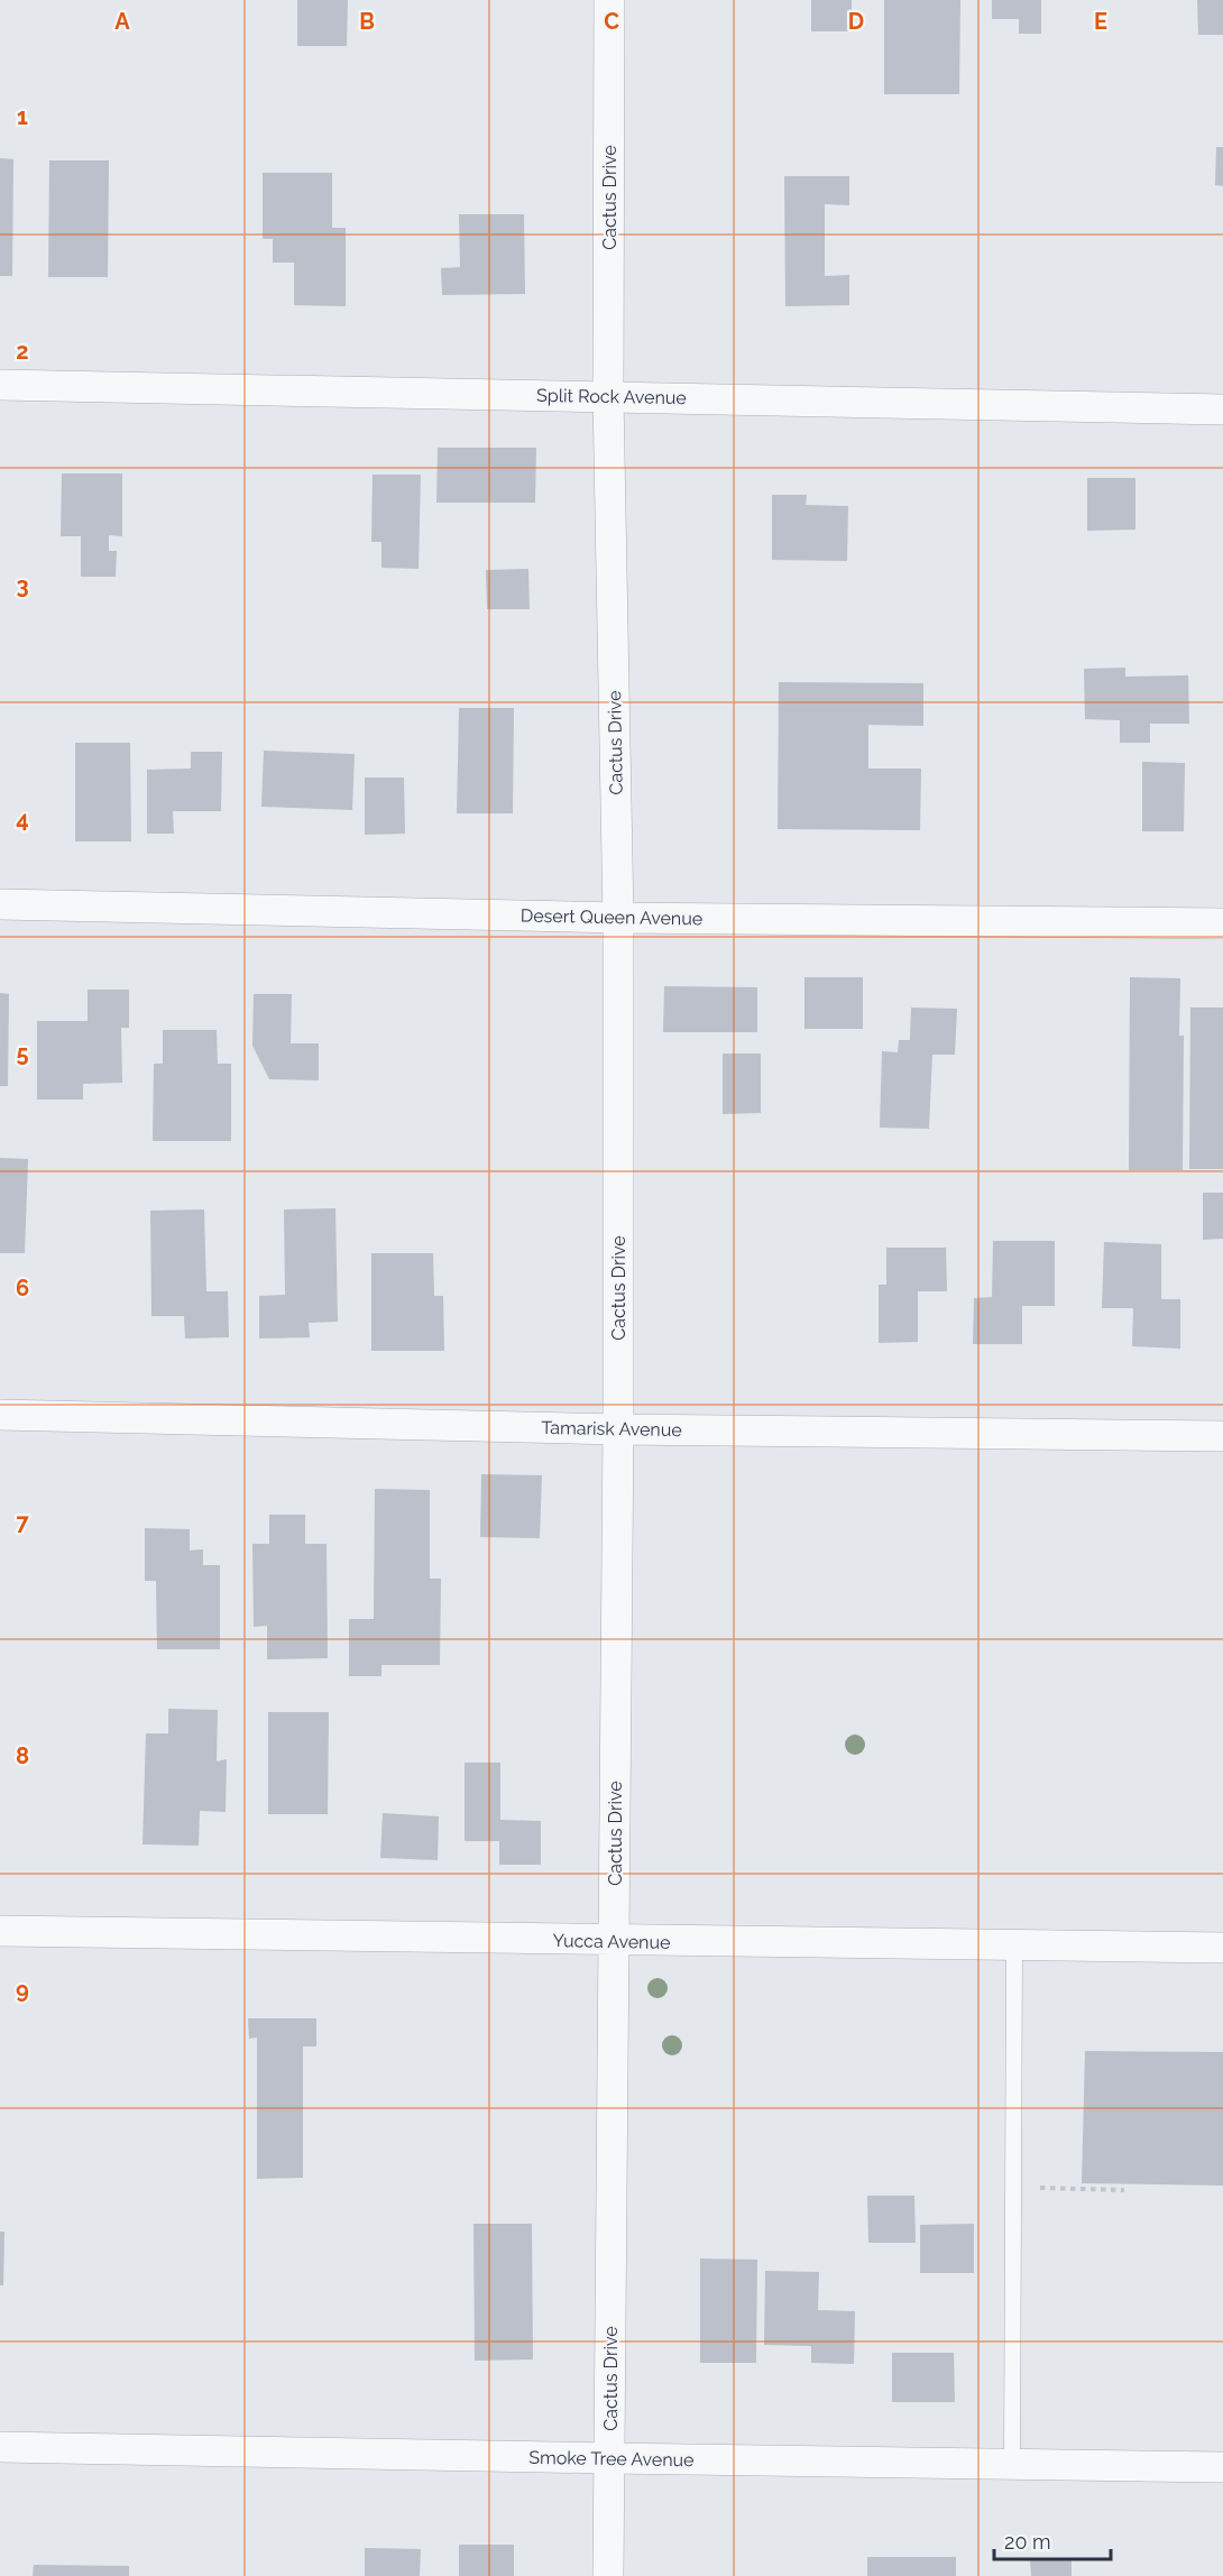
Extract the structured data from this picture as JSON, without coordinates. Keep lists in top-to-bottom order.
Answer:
{
  "streets": {
    "street": [
      "Cactus Drive",
      "Split Rock Avenue",
      "Desert Queen Avenue",
      "Tamarisk Avenue",
      "Yucca Avenue",
      "Smoke Tree Avenue"
    ]
  },
  "crossings": [
    ["Cactus Drive", "Split Rock Avenue"],
    ["Cactus Drive", "Desert Queen Avenue"],
    ["Cactus Drive", "Tamarisk Avenue"],
    ["Cactus Drive", "Yucca Avenue"],
    ["Cactus Drive", "Smoke Tree Avenue"]
  ],
  "scale_bar": "20 m",
  "grid": {
    "columns": [
      "A",
      "B",
      "C",
      "D",
      "E"
    ],
    "rows": [
      "1",
      "2",
      "3",
      "4",
      "5",
      "6",
      "7",
      "8",
      "9"
    ]
  }
}
